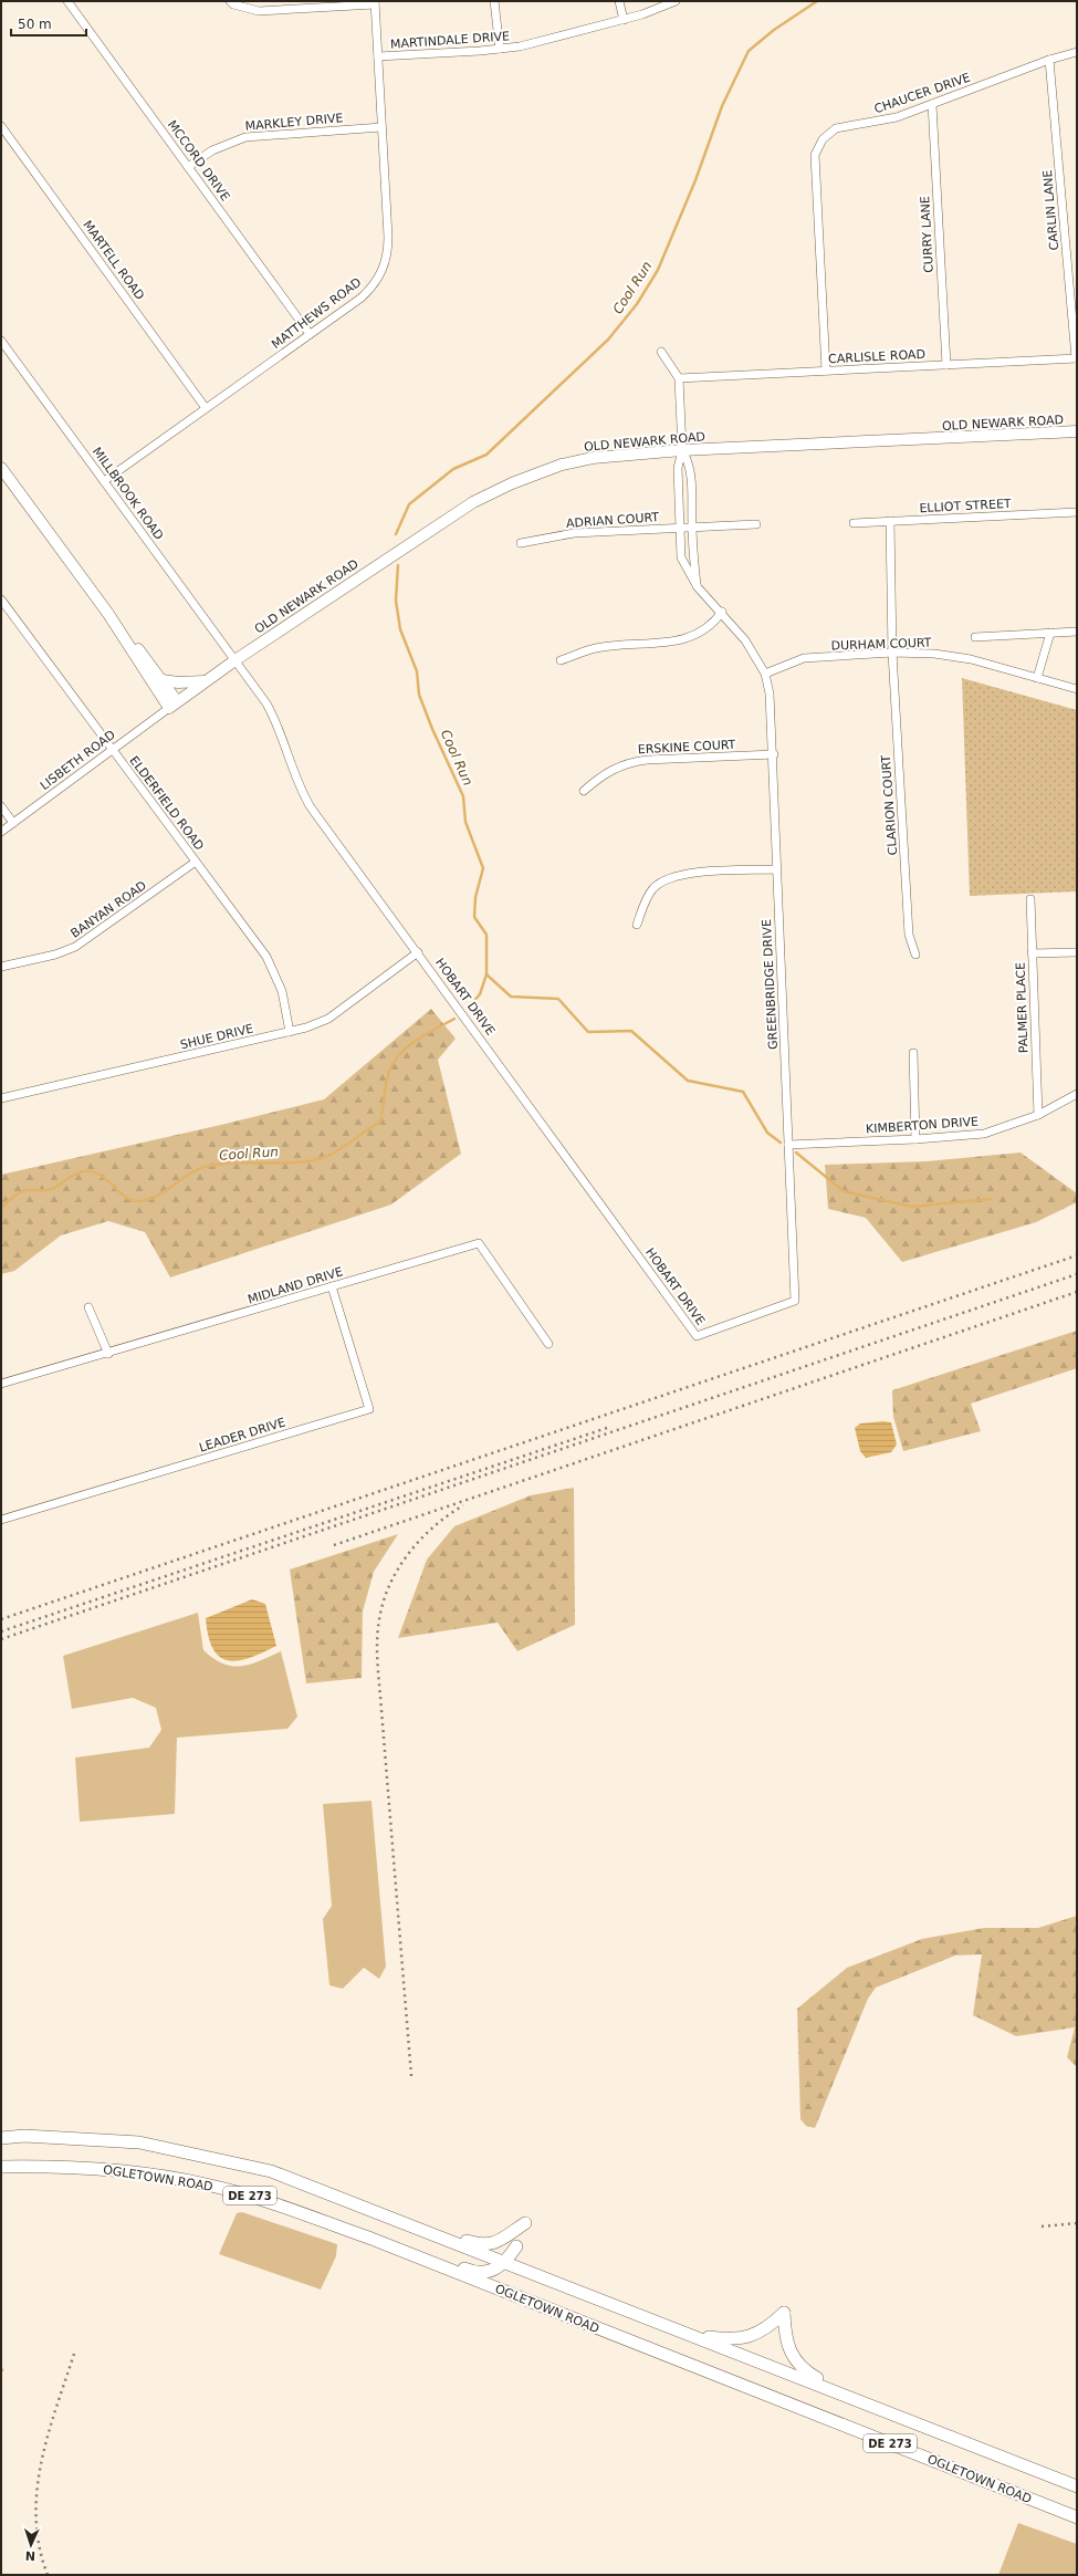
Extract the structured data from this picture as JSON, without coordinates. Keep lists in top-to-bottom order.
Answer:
{
  "streets": {
    "main road": ["OGLETOWN ROAD", "DE 273"],
    "street": [
      "MARTINDALE DRIVE",
      "CHAUCER DRIVE",
      "MARKLEY DRIVE",
      "MCCORD DRIVE",
      "CARLIN LANE",
      "CURRY LANE",
      "MARTELL ROAD",
      "MATTHEWS ROAD",
      "CARLISLE ROAD",
      "OLD NEWARK ROAD",
      "MILLBROOK ROAD",
      "ELLIOT STREET",
      "ADRIAN COURT",
      "DURHAM COURT",
      "ERSKINE COURT",
      "LISBETH ROAD",
      "ELDERFIELD ROAD",
      "CLARION COURT",
      "BANYAN ROAD",
      "GREENBRIDGE DRIVE",
      "HOBART DRIVE",
      "PALMER PLACE",
      "SHUE DRIVE",
      "KIMBERTON DRIVE",
      "MIDLAND DRIVE",
      "LEADER DRIVE"
    ]
  },
  "crossings": [
    ["MARTINDALE DRIVE", "MATTHEWS ROAD"],
    ["CHAUCER DRIVE", "CARLIN LANE"],
    ["CHAUCER DRIVE", "CURRY LANE"],
    ["CHAUCER DRIVE", "CARLISLE ROAD"],
    ["MARKLEY DRIVE", "MCCORD DRIVE"],
    ["MARKLEY DRIVE", "MATTHEWS ROAD"],
    ["MCCORD DRIVE", "MATTHEWS ROAD"],
    ["CARLIN LANE", "CARLISLE ROAD"],
    ["CURRY LANE", "CARLISLE ROAD"],
    ["MARTELL ROAD", "MATTHEWS ROAD"],
    ["MATTHEWS ROAD", "MILLBROOK ROAD"],
    ["OLD NEWARK ROAD", "MILLBROOK ROAD"],
    ["OLD NEWARK ROAD", "LISBETH ROAD"],
    ["OLD NEWARK ROAD", "GREENBRIDGE DRIVE"],
    ["OLD NEWARK ROAD", "HOBART DRIVE"],
    ["MILLBROOK ROAD", "HOBART DRIVE"],
    ["ELLIOT STREET", "CLARION COURT"],
    ["ADRIAN COURT", "GREENBRIDGE DRIVE"],
    ["DURHAM COURT", "CLARION COURT"],
    ["DURHAM COURT", "GREENBRIDGE DRIVE"],
    ["ERSKINE COURT", "GREENBRIDGE DRIVE"],
    ["LISBETH ROAD", "ELDERFIELD ROAD"],
    ["ELDERFIELD ROAD", "BANYAN ROAD"],
    ["ELDERFIELD ROAD", "SHUE DRIVE"],
    ["GREENBRIDGE DRIVE", "HOBART DRIVE"],
    ["GREENBRIDGE DRIVE", "KIMBERTON DRIVE"],
    ["HOBART DRIVE", "SHUE DRIVE"],
    ["PALMER PLACE", "KIMBERTON DRIVE"],
    ["MIDLAND DRIVE", "LEADER DRIVE"]
  ],
  "water": ["Cool Run"],
  "scale_bar": "50 m",
  "north": "bottom"
}
